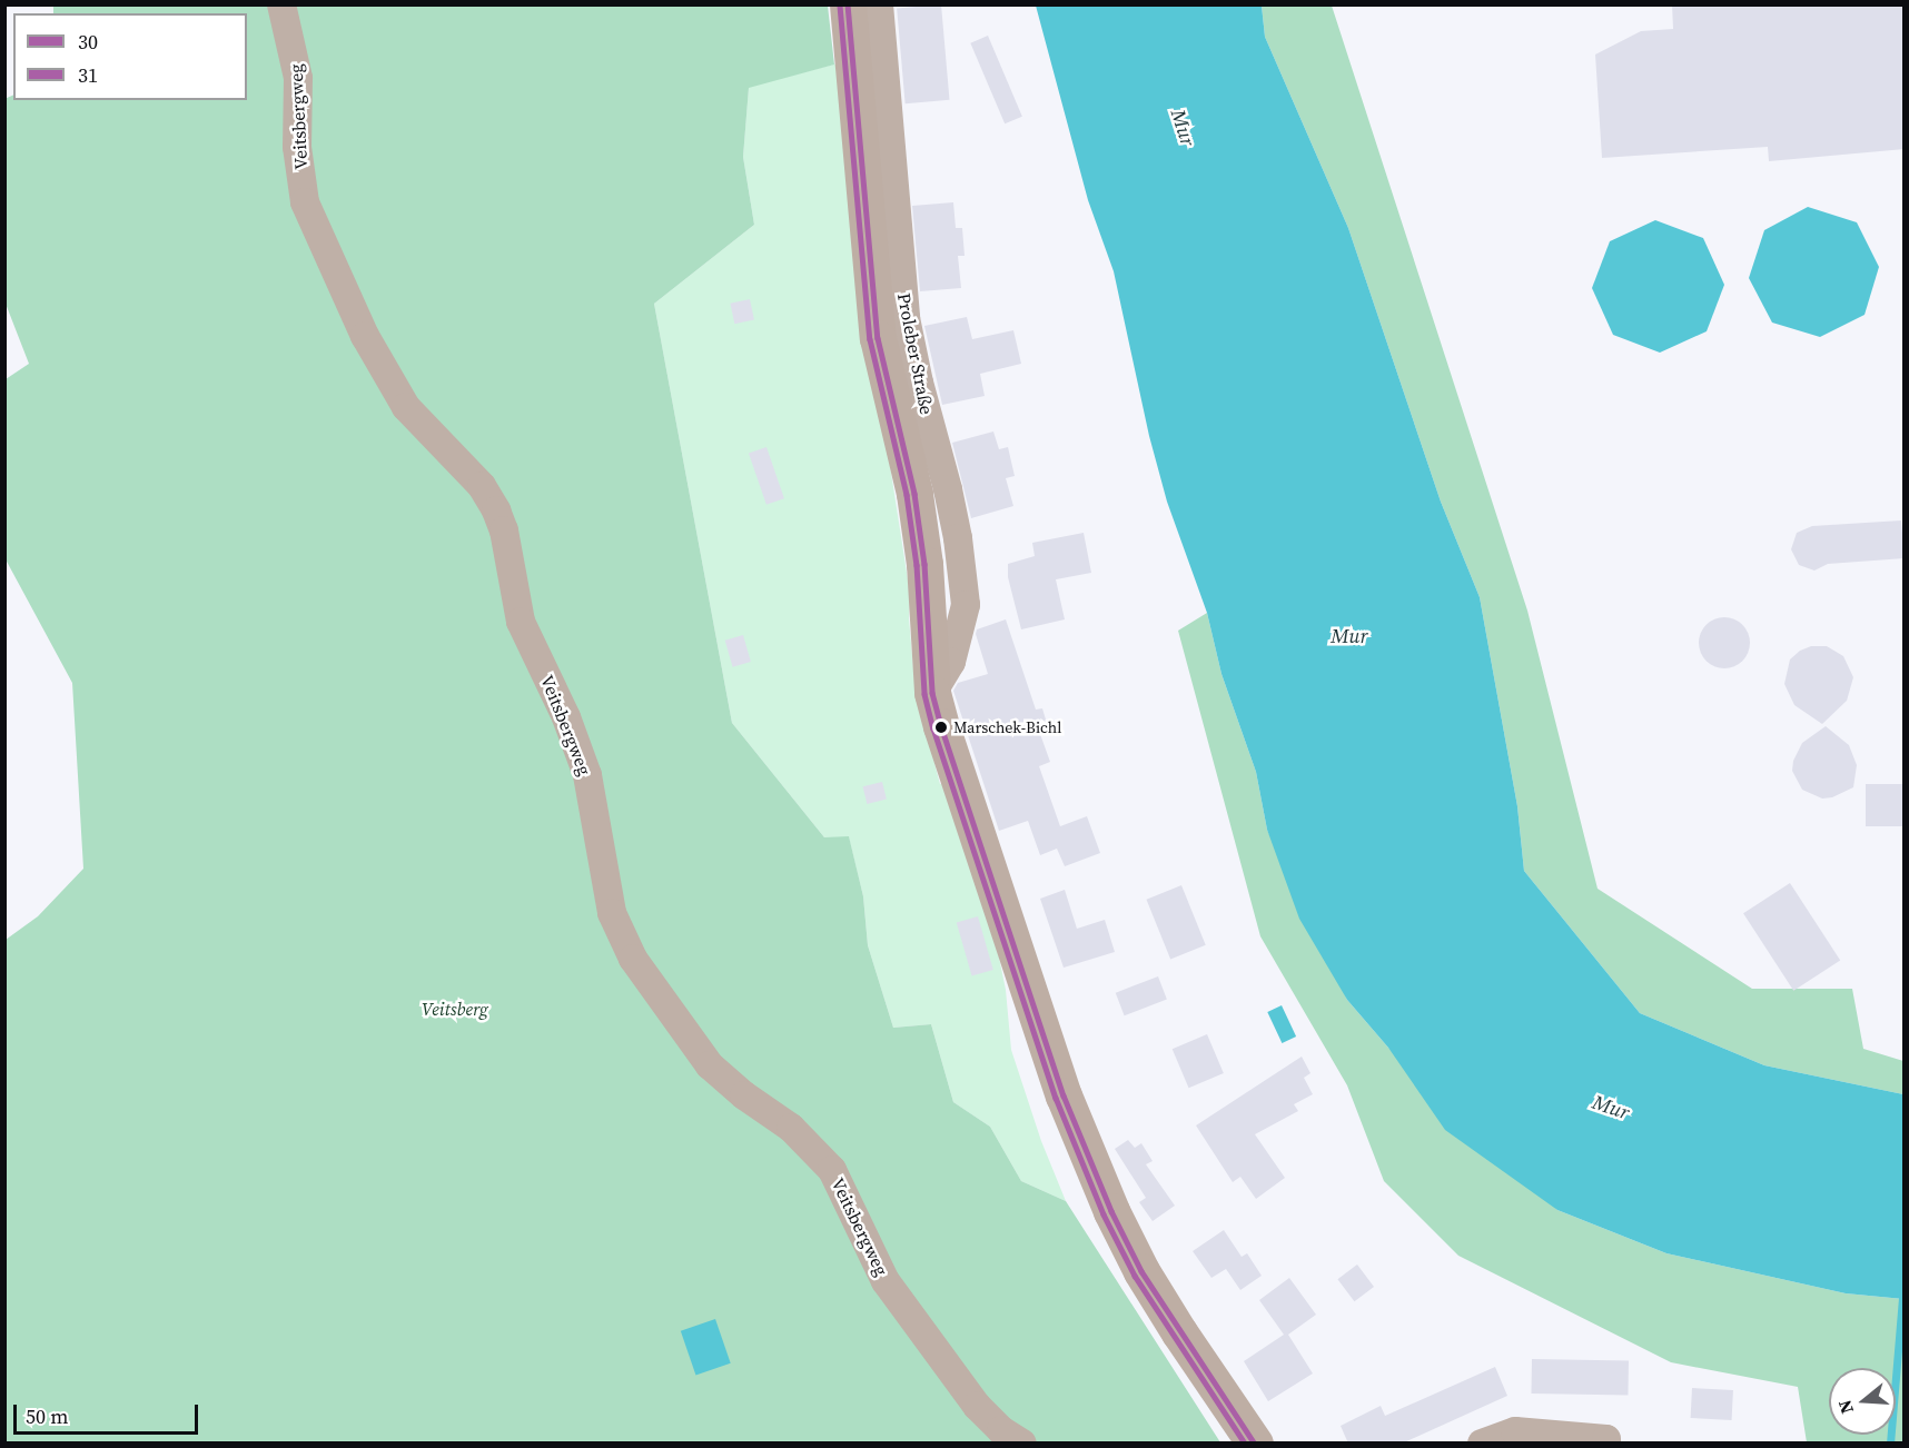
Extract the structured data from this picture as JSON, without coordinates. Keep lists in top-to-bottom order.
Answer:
{
  "streets": {
    "main road": ["Proleber Straße"],
    "street": ["Veitsbergweg"]
  },
  "water": ["Mur"],
  "parks": ["Veitsberg"],
  "places": ["Marschek-Bichl"],
  "lines": ["transit line 30", "transit line 31"],
  "legend": ["30", "31"],
  "scale_bar": "50 m",
  "north": "left"
}
